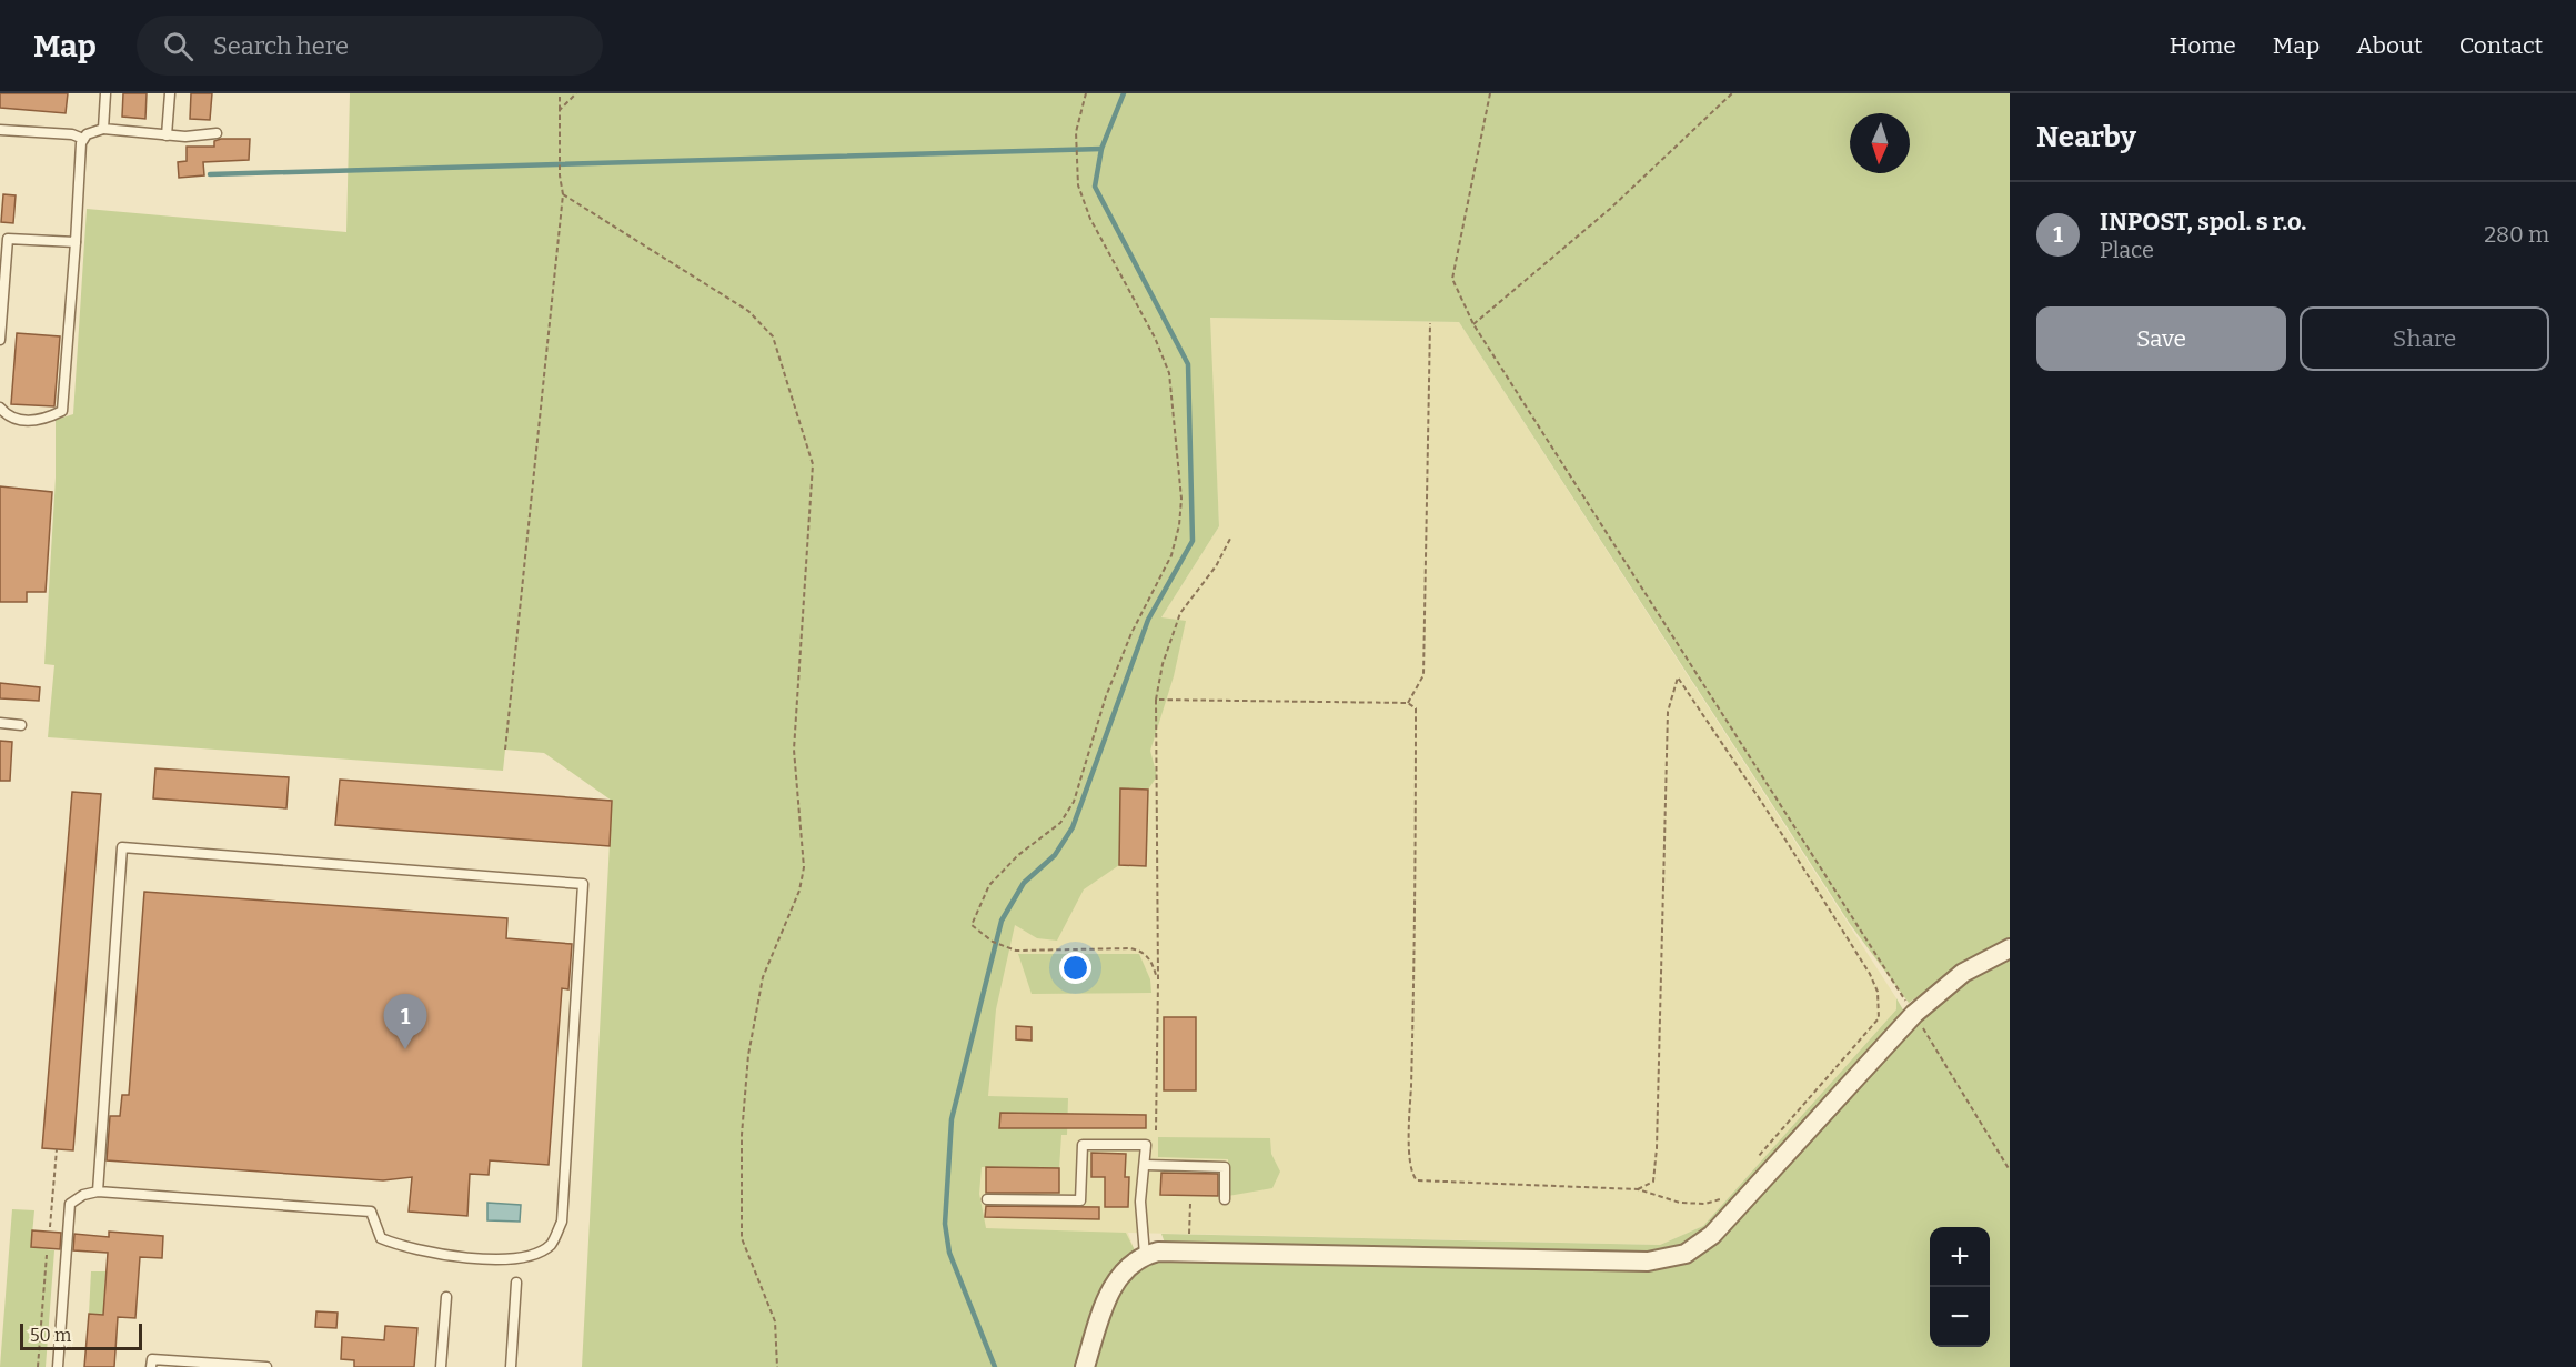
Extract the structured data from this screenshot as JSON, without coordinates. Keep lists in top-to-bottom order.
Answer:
{
  "scale_bar": "50 m",
  "north": "bottom",
  "page": {
    "header": "Map",
    "search": "Search here",
    "nav": [
      "Home",
      "Map",
      "About",
      "Contact"
    ],
    "heading": "Nearby",
    "list": [
      {
        "mark": "1",
        "name": "INPOST, spol. s r.o.",
        "note": "Place",
        "value": "280 m"
      }
    ],
    "buttons": ["Save", "Share"],
    "pins": "1",
    "map_buttons": ["+", "−"],
    "scale": "50 m"
  }
}
